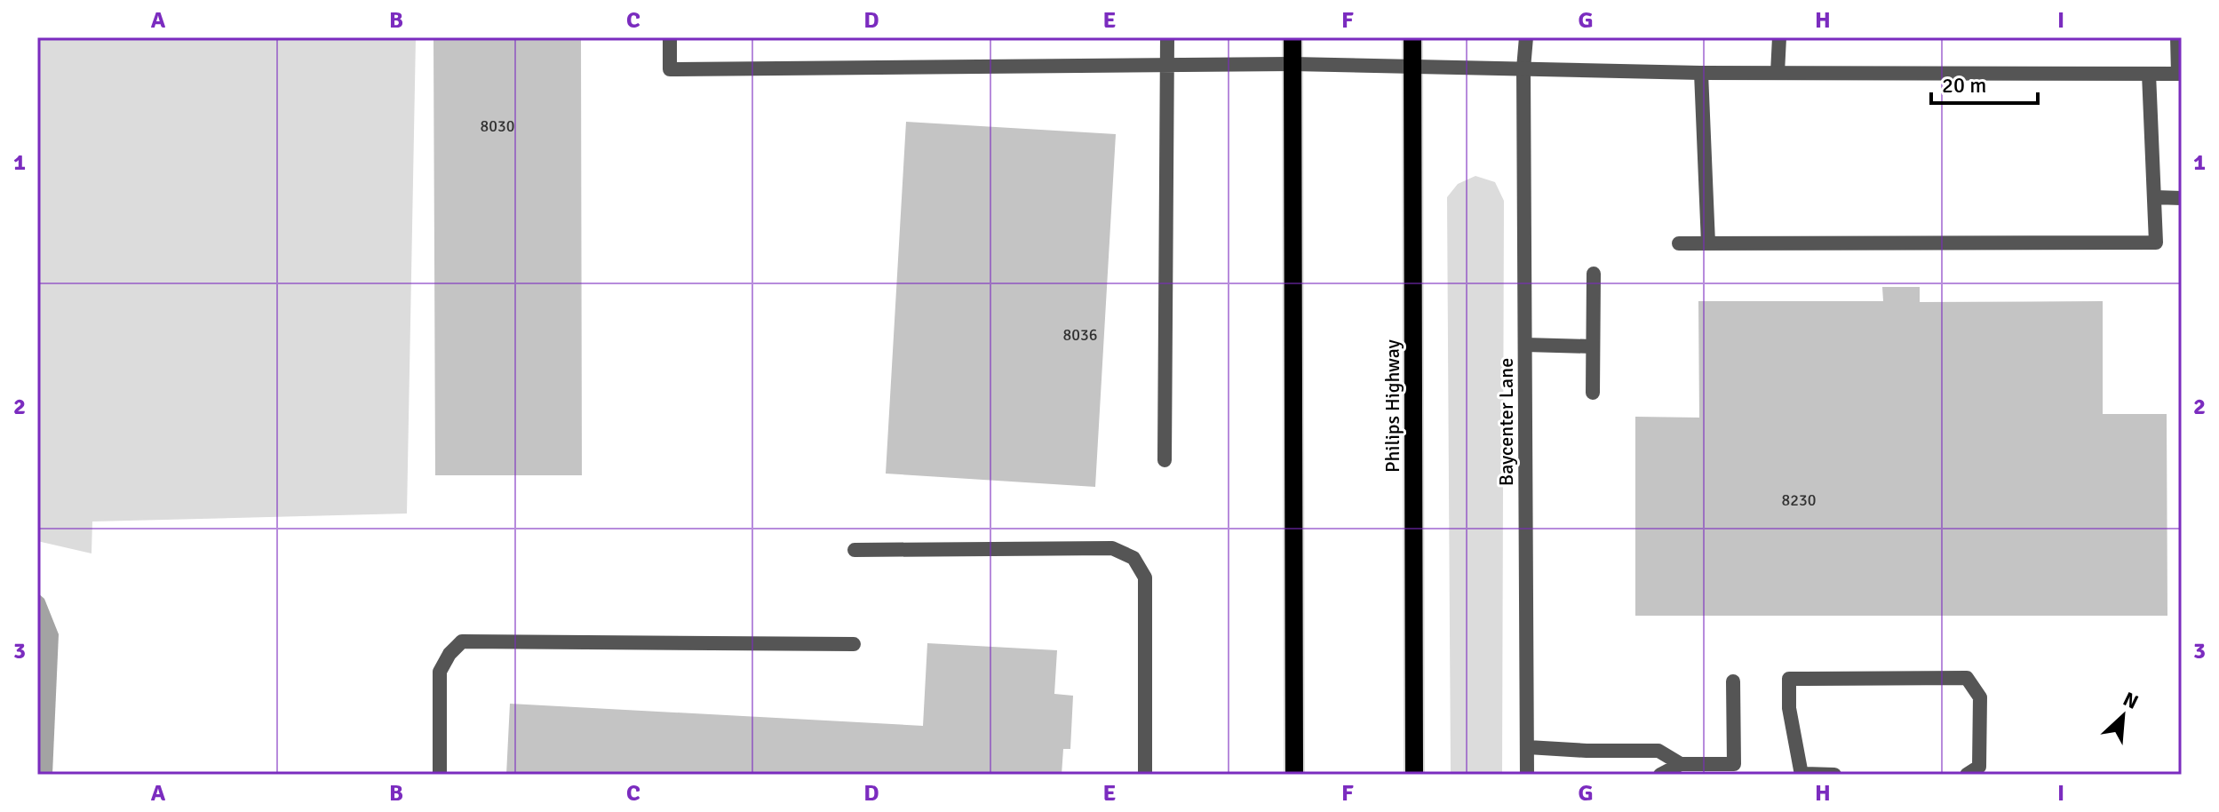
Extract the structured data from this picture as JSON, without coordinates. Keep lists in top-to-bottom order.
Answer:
{
  "streets": {
    "main road": ["Philips Highway"],
    "street": ["Baycenter Lane"]
  },
  "house_numbers": ["8030", "8036", "8230"],
  "scale_bar": "20 m",
  "north": "top right",
  "grid": {
    "columns": [
      "A",
      "B",
      "C",
      "D",
      "E",
      "F",
      "G",
      "H",
      "I"
    ],
    "rows": ["1", "2", "3"]
  }
}
